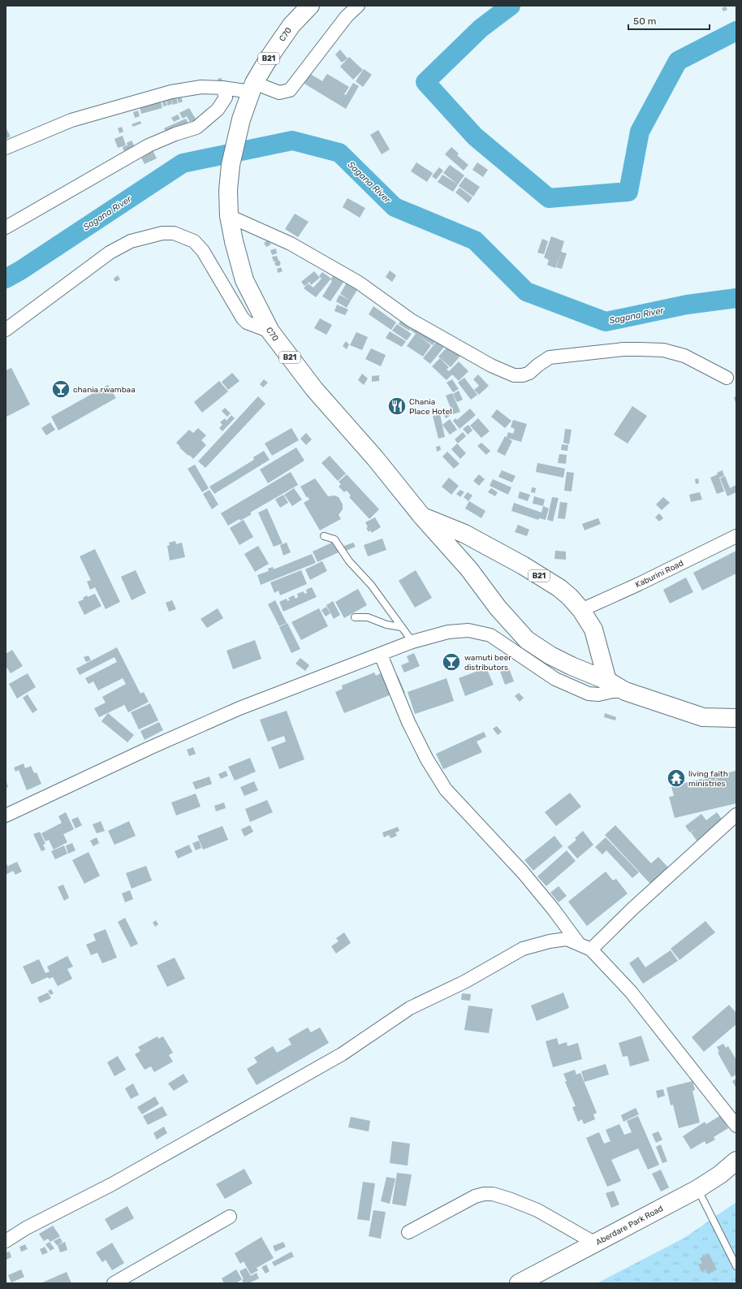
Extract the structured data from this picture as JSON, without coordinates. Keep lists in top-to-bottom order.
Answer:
{
  "streets": {
    "main road": ["C70", "B21", "Aberdare Park Road"],
    "street": ["Kaburini Road"]
  },
  "crossings": [
    ["C70", "B21"],
    ["B21", "Kaburini Road"]
  ],
  "water": ["Sagana River"],
  "places": {
    "bar": ["chania rwambaa", "wamuti beer distributors"],
    "restaurant": ["Chania Place Hotel"],
    "temple": ["living faith ministries"]
  },
  "scale_bar": "50 m"
}
